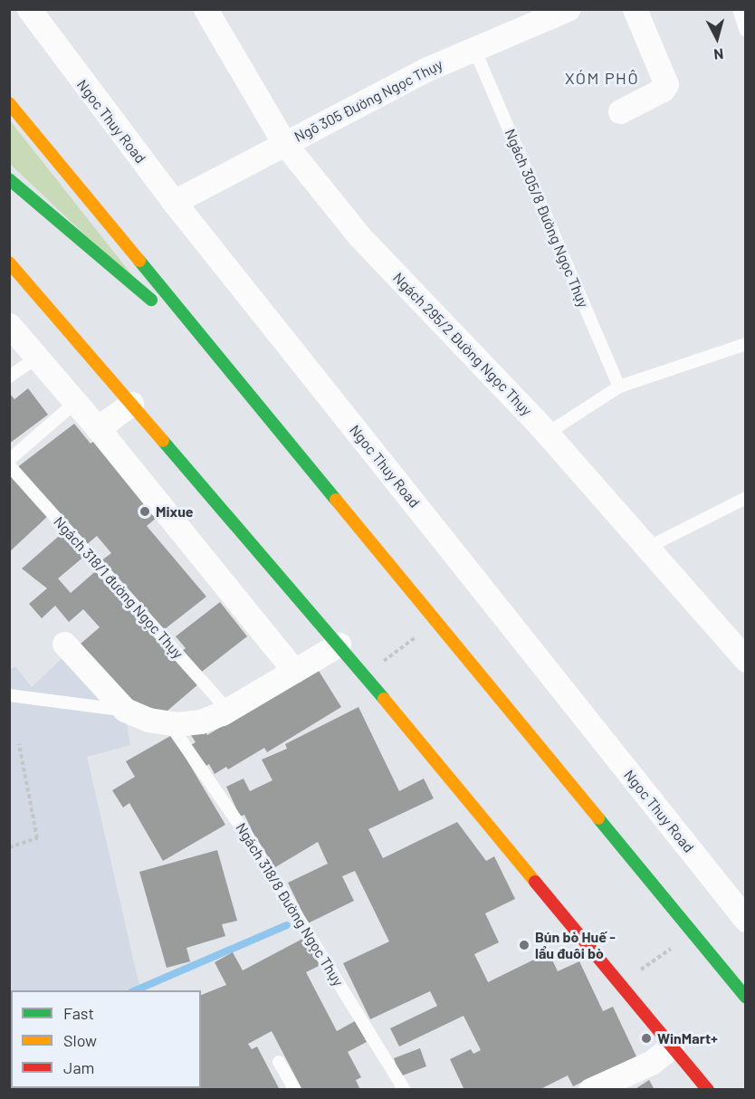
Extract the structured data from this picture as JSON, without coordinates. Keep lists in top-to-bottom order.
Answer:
{
  "streets": {
    "street": ["Ngõ 305 Đường Ngọc Thụy", "Ngoc Thuy Road", "Ngách 295/2 Đường Ngọc Thụy"],
    "lane": ["Ngách 305/8 Đường Ngọc Thụy", "Ngách 318/1 đường Ngọc Thụy", "Ngách 318/8 Đường Ngọc Thụy"]
  },
  "crossings": [
    ["Ngõ 305 Đường Ngọc Thụy", "Ngoc Thuy Road"],
    ["Ngõ 305 Đường Ngọc Thụy", "Ngách 305/8 Đường Ngọc Thụy"],
    ["Ngõ 305 Đường Ngọc Thụy", "Ngách 295/2 Đường Ngọc Thụy"]
  ],
  "districts": ["XÓM PHÔ"],
  "places": ["Mixue", "Bún bò Huế - lẩu đuôi bò", "WinMart+"],
  "legend": ["Fast", "Slow", "Jam"],
  "north": "bottom"
}
